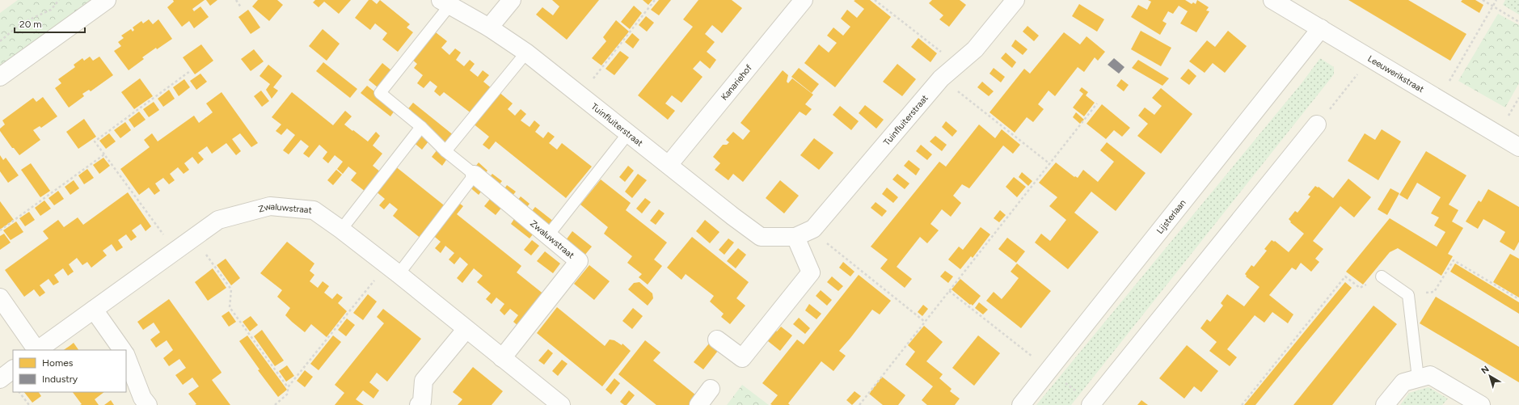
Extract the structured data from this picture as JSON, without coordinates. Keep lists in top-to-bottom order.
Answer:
{
  "streets": {
    "street": [
      "Leeuwerikstraat",
      "Kanariehof",
      "Tuinfluiterstraat",
      "Zwaluwstraat",
      "Lijsterlaan"
    ]
  },
  "crossings": [
    ["Leeuwerikstraat", "Lijsterlaan"],
    ["Kanariehof", "Tuinfluiterstraat"]
  ],
  "legend": ["Homes", "Industry"],
  "scale_bar": "20 m",
  "north": "top left"
}
